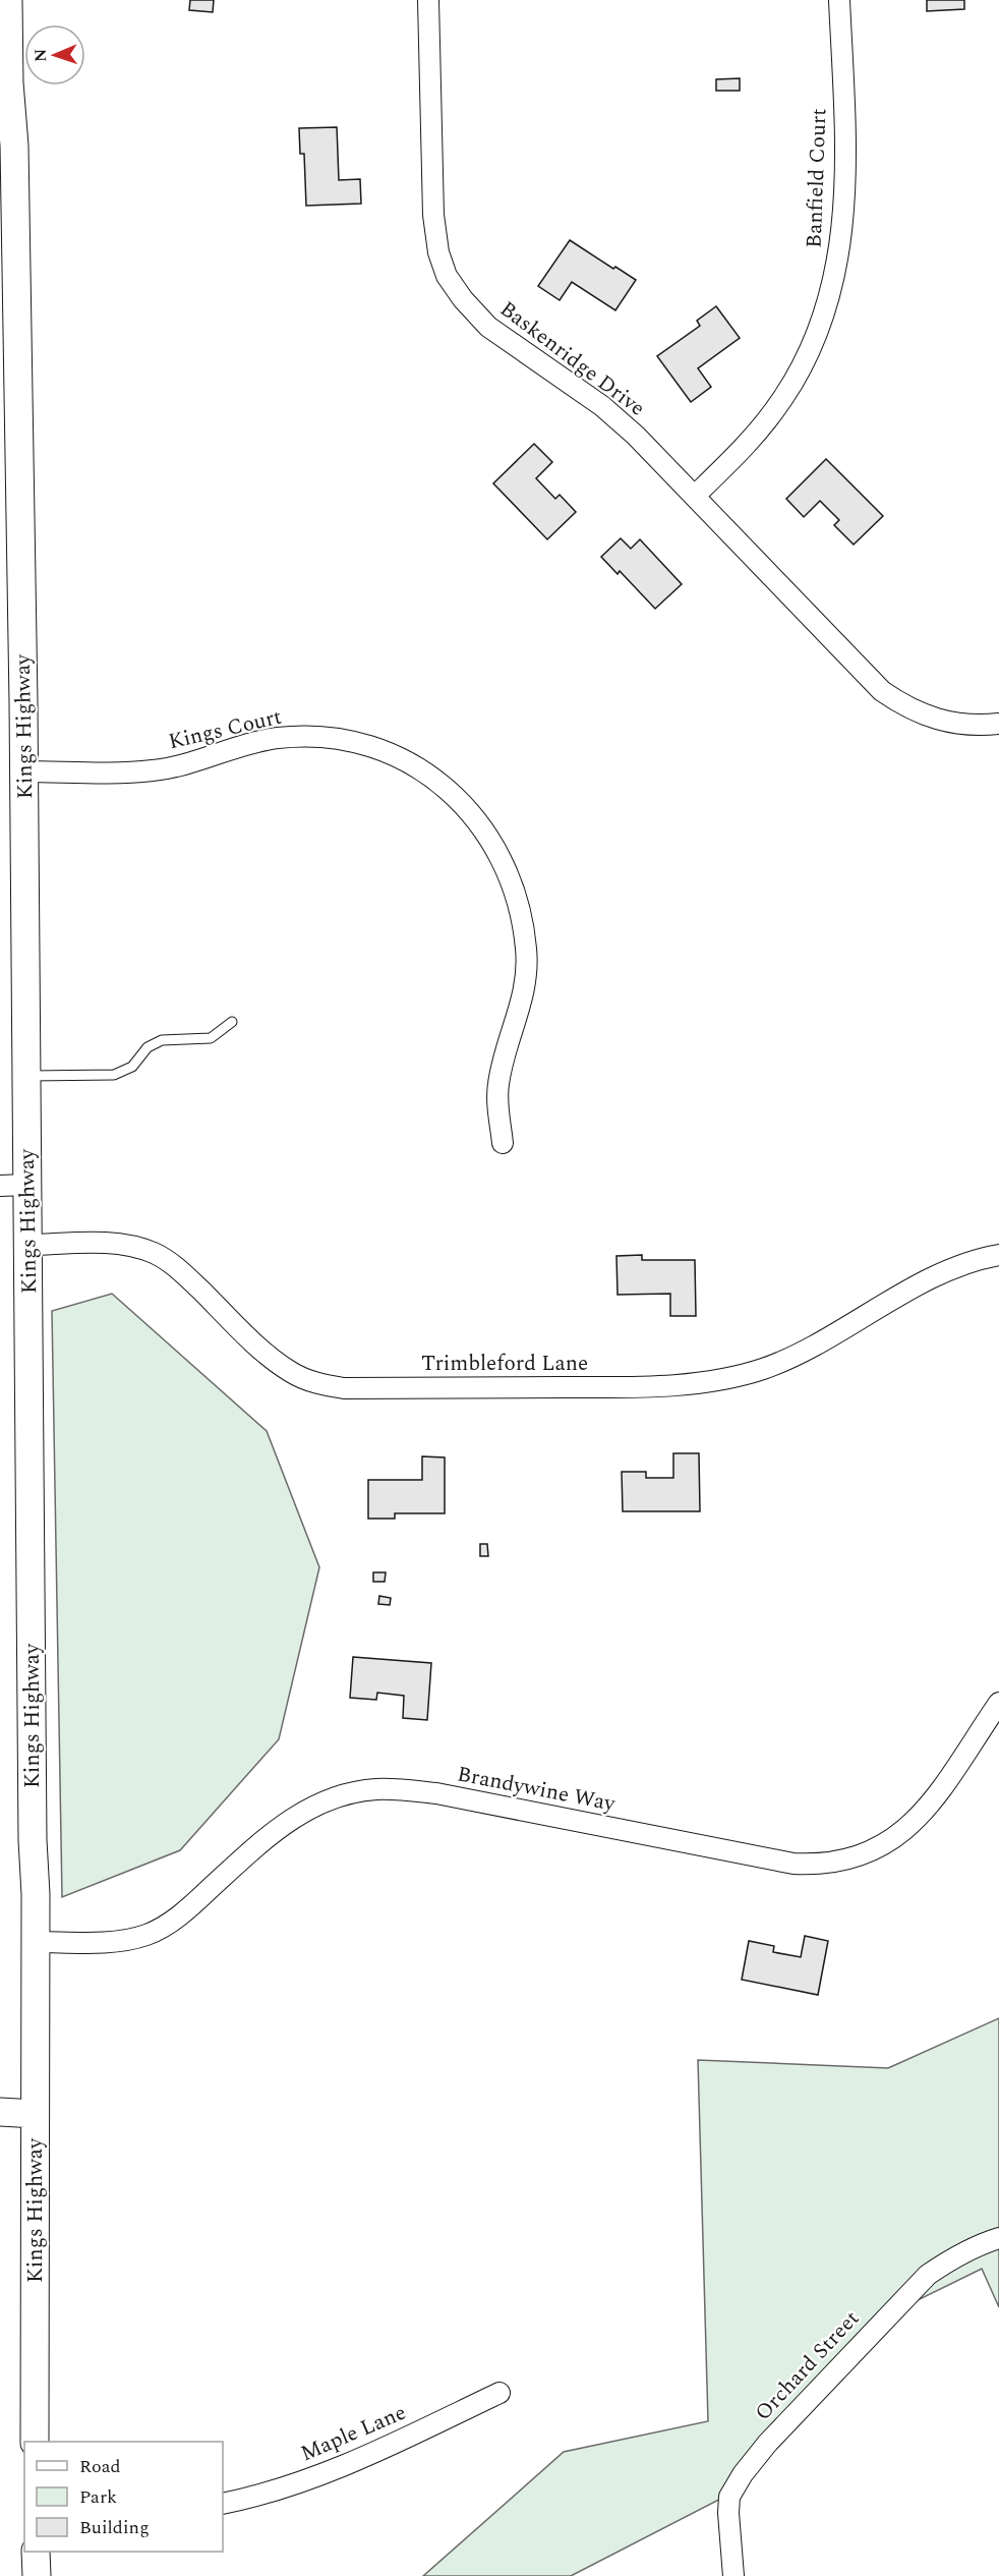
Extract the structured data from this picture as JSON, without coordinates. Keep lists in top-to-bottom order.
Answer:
{
  "streets": {
    "street": [
      "Banfield Court",
      "Baskenridge Drive",
      "Kings Highway",
      "Kings Court",
      "Trimbleford Lane",
      "Brandywine Way",
      "Orchard Street",
      "Maple Lane"
    ]
  },
  "crossings": [
    ["Banfield Court", "Baskenridge Drive"],
    ["Kings Highway", "Kings Court"],
    ["Kings Highway", "Trimbleford Lane"],
    ["Kings Highway", "Brandywine Way"]
  ],
  "legend": ["Road", "Park", "Building"],
  "north": "left"
}
